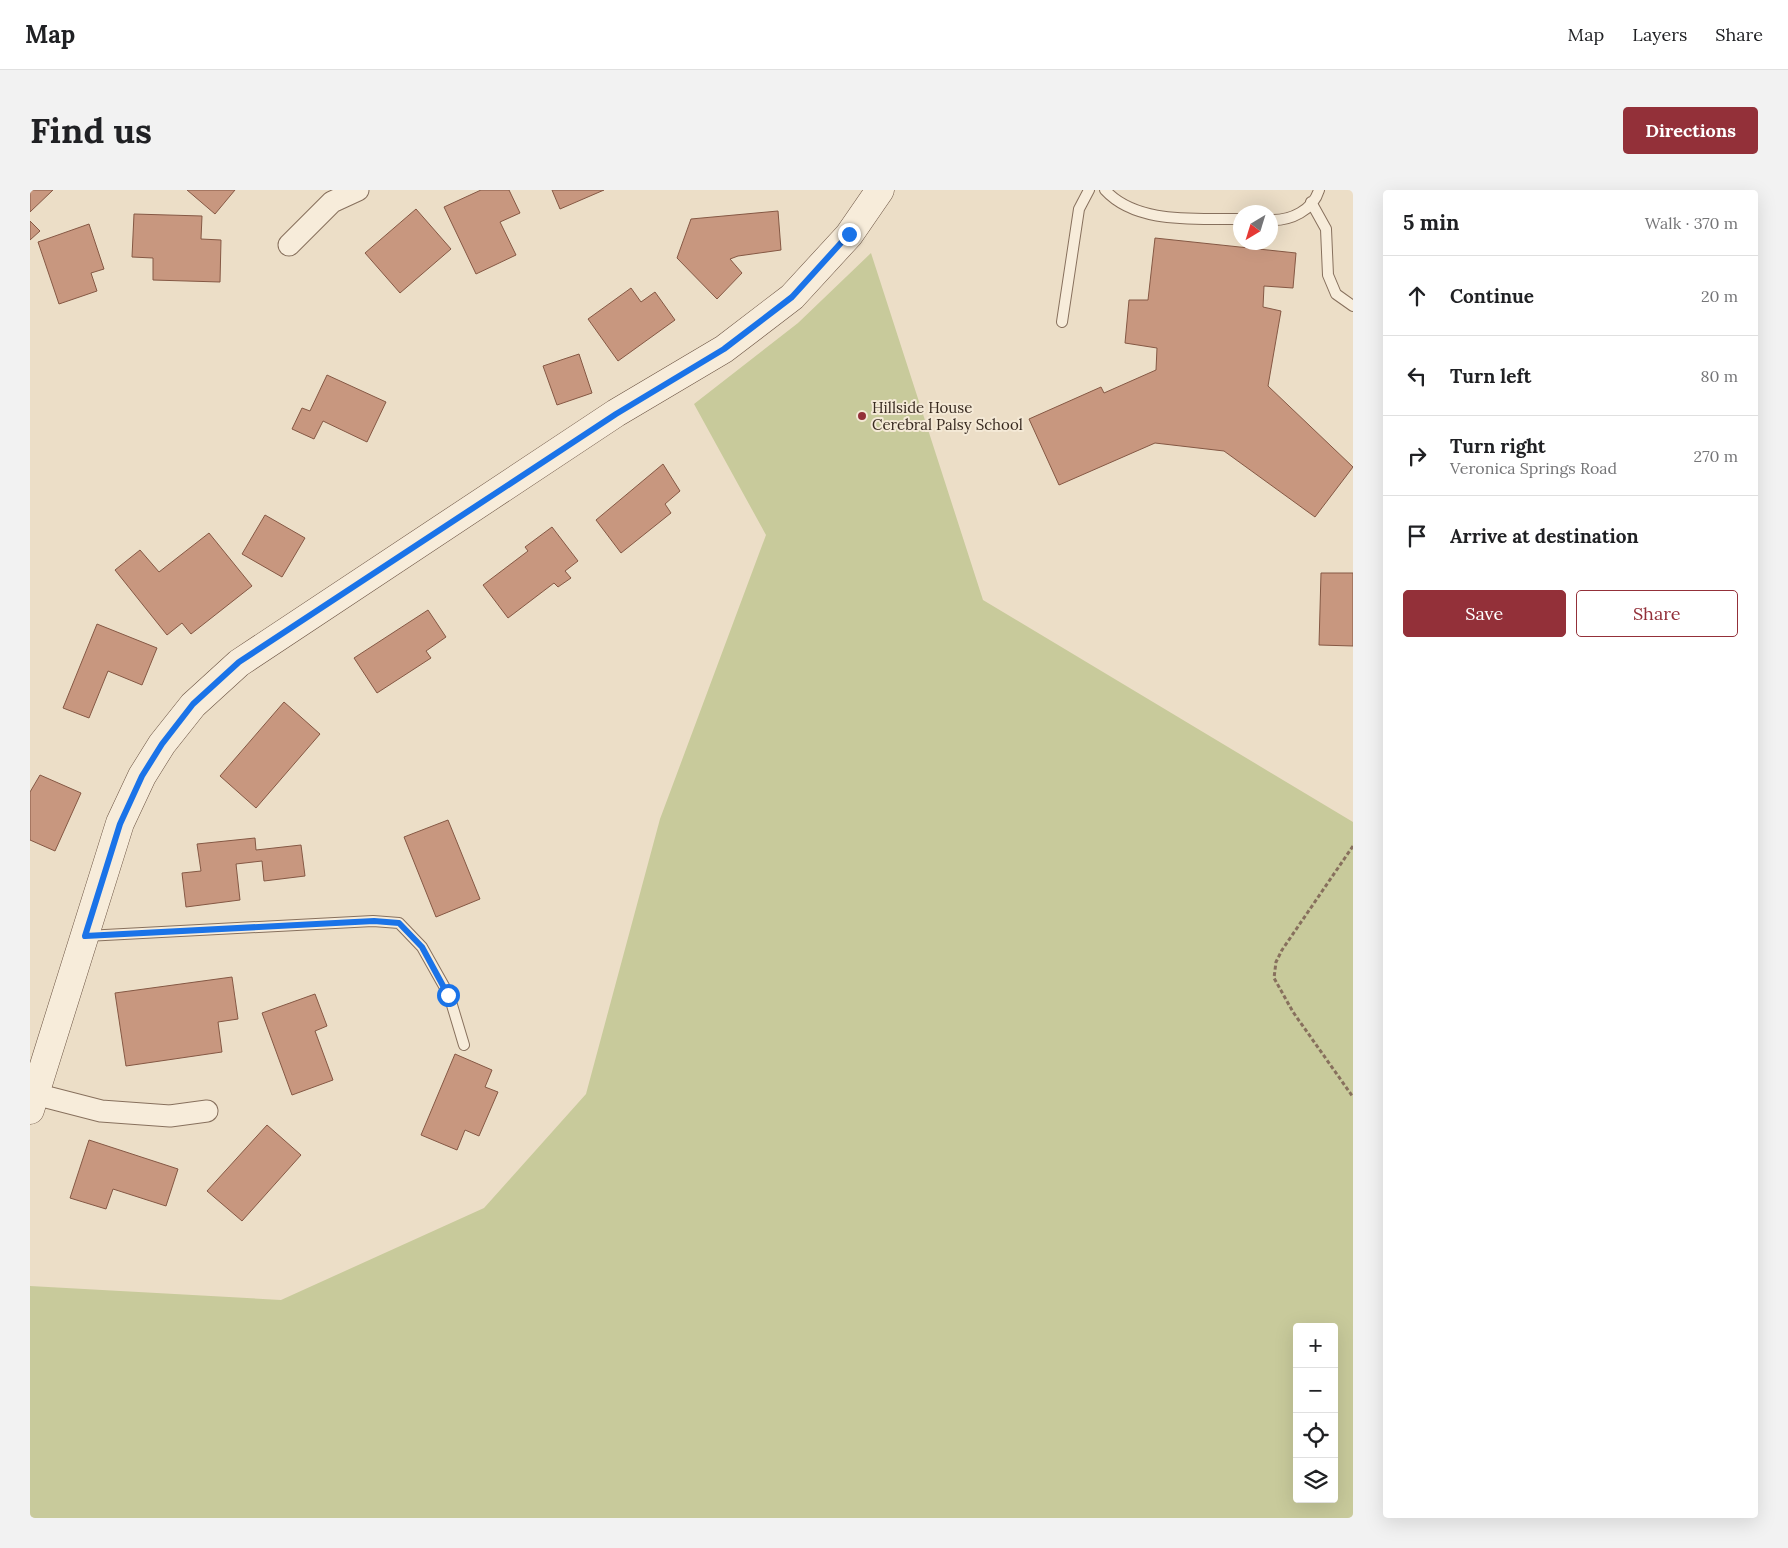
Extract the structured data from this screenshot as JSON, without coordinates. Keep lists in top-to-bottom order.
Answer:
{
  "places": ["Hillside House Cerebral Palsy School"],
  "north": "bottom left",
  "page": {
    "header": "Map",
    "nav": ["Map", "Layers", "Share"],
    "buttons": [
      "Directions",
      ["Save", "Share"]
    ],
    "title": "Find us",
    "heading": ["5 min", "Walk · 370 m"],
    "list": [
      ["Continue", "20 m"],
      ["Turn left", "80 m"],
      ["Turn right", "Veronica Springs Road", "270 m"],
      "Arrive at destination"
    ],
    "map_buttons": ["+", "−"]
  }
}
